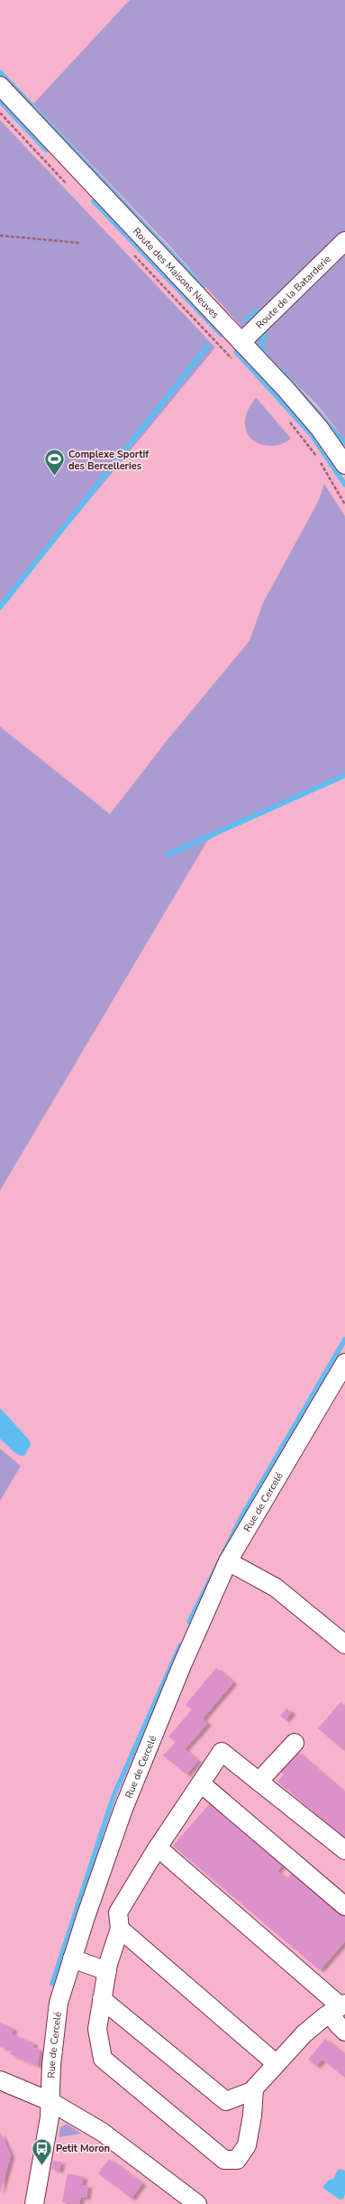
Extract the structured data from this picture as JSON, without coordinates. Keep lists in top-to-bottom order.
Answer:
{
  "streets": {
    "street": ["Route des Maisons Neuves", "Route de la Batarderie", "Rue de Cercelé"]
  },
  "crossings": [
    ["Route des Maisons Neuves", "Route de la Batarderie"]
  ],
  "places": {
    "sports": ["Complexe Sportif des Bercelleries"],
    "bus stop": ["Petit Moron"]
  }
}
